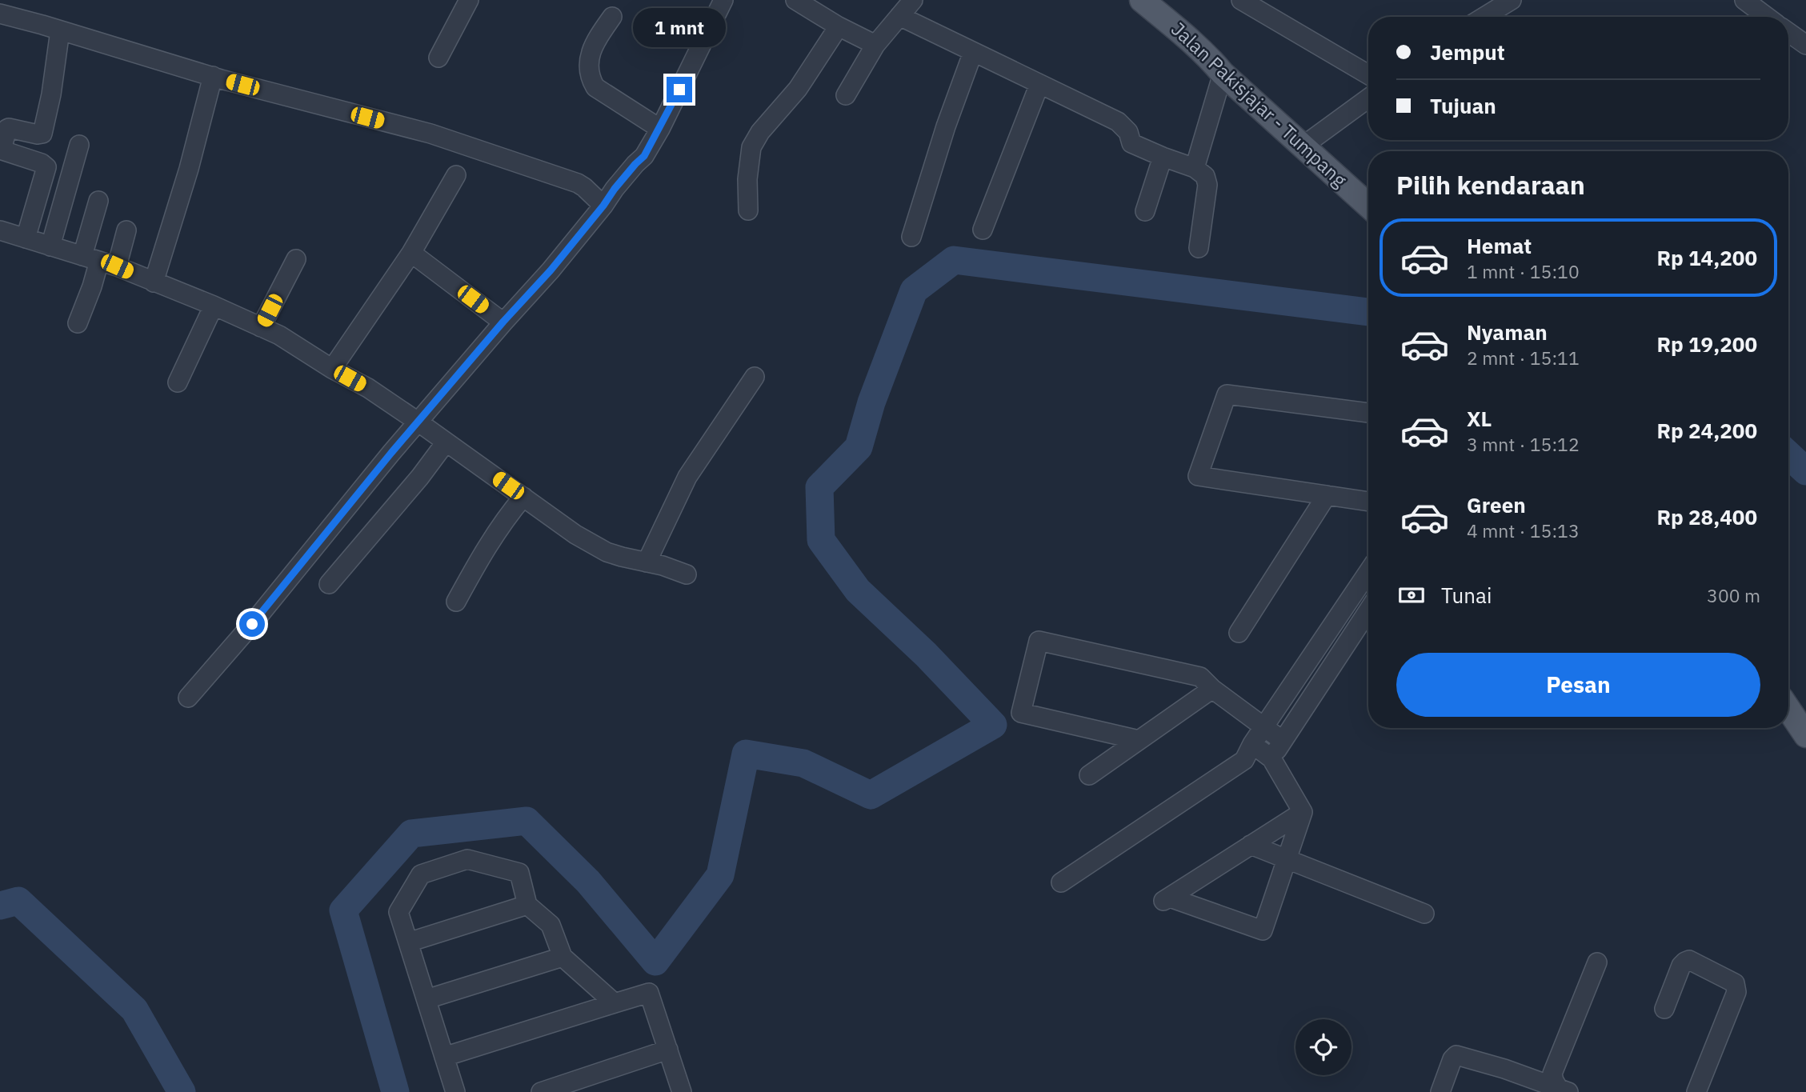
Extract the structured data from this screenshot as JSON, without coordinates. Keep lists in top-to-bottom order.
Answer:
{
  "streets": {
    "main road": ["Jalan Pakisjajar - Tumpang"]
  },
  "page": {
    "bubble": "1 mnt",
    "banner": ["Jemput", "Tujuan"],
    "heading": "Pilih kendaraan",
    "list": [
      {
        "name": "Hemat",
        "note": "1 mnt · 15:10",
        "value": "Rp 14,200"
      },
      {
        "name": "Nyaman",
        "note": "2 mnt · 15:11",
        "value": "Rp 19,200"
      },
      {
        "name": "XL",
        "note": "3 mnt · 15:12",
        "value": "Rp 24,200"
      },
      {
        "name": "Green",
        "note": "4 mnt · 15:13",
        "value": "Rp 28,400"
      }
    ],
    "pay": ["Tunai", "300 m"],
    "buttons": "Pesan"
  }
}
